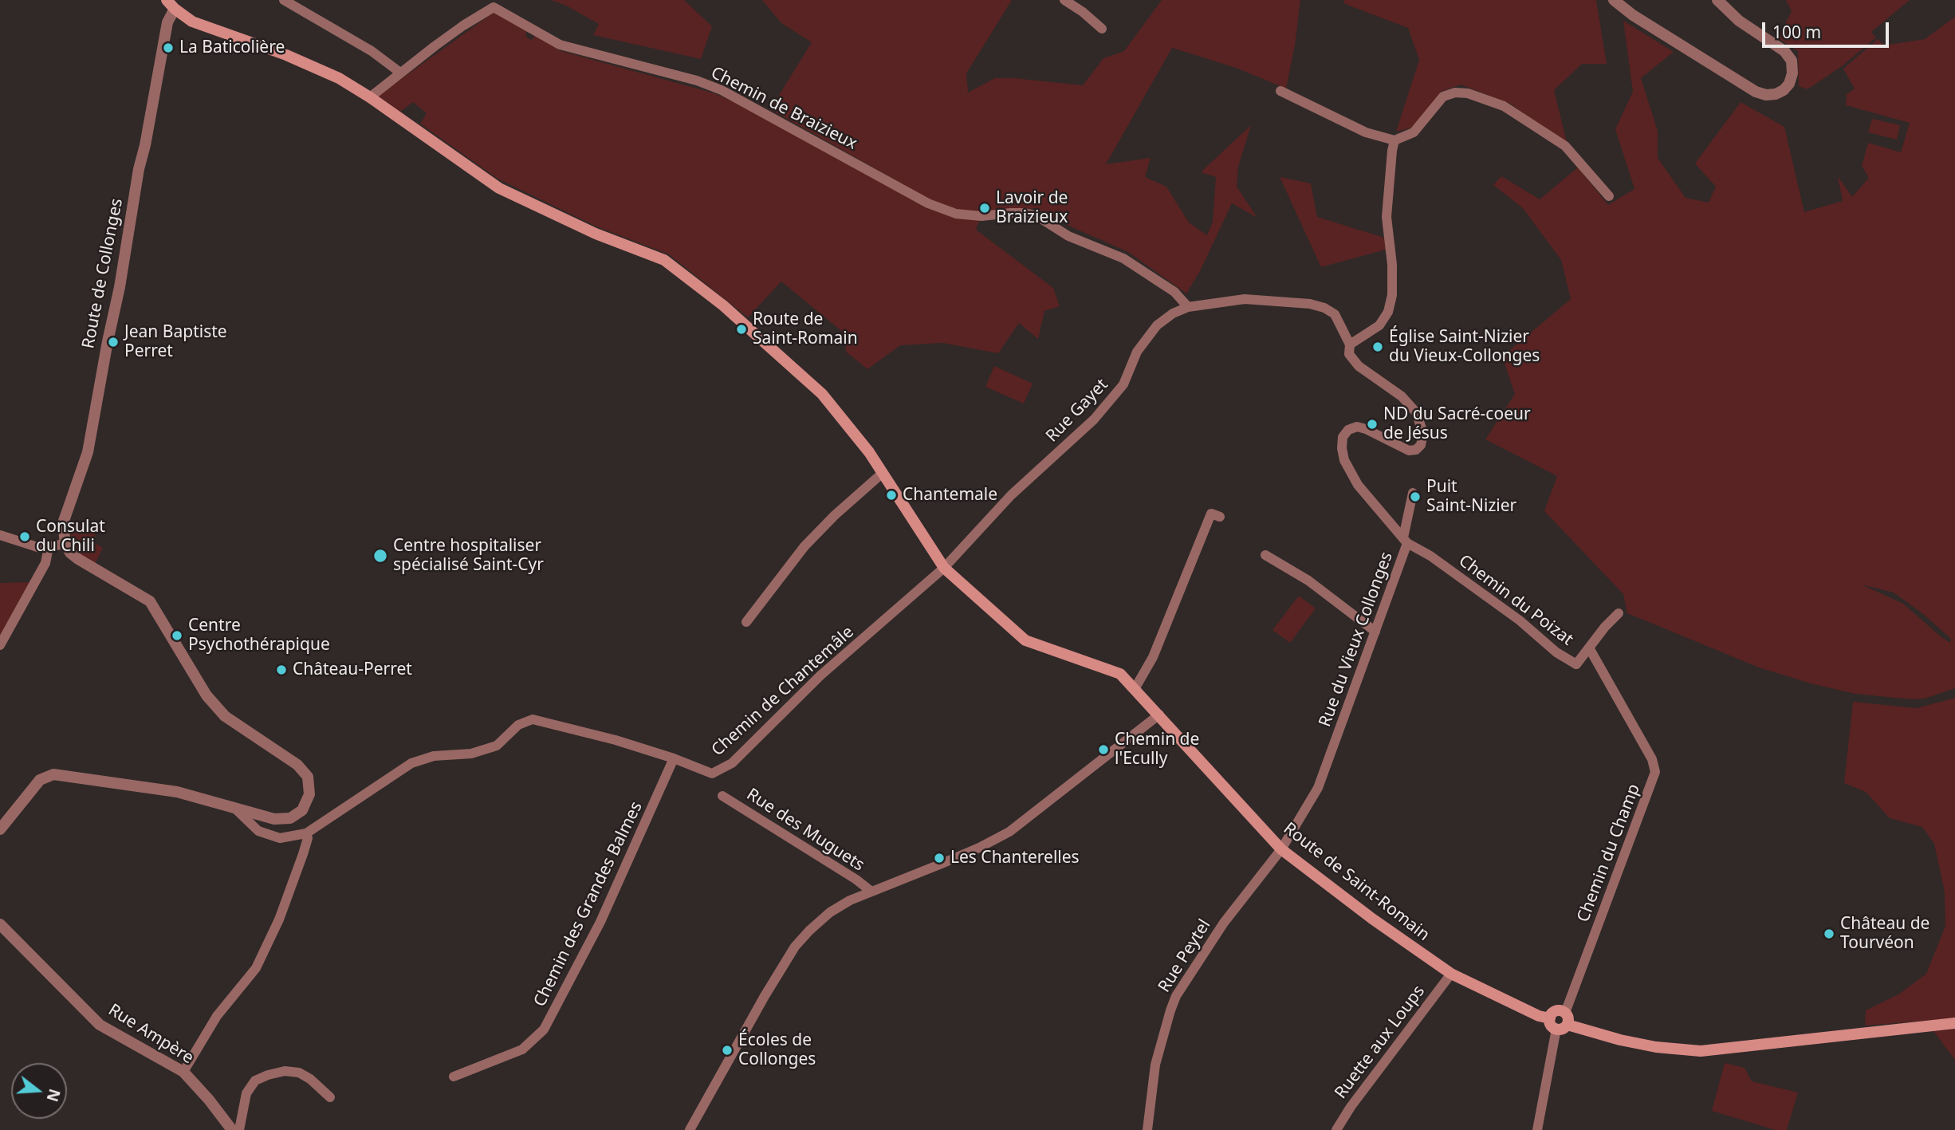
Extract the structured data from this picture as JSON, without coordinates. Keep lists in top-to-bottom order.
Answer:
{
  "streets": {
    "main road": ["Route de Saint-Romain"],
    "street": [
      "Chemin de Braizieux",
      "Route de Collonges",
      "Rue Gayet",
      "Chemin du Poizat",
      "Rue du Vieux Collonges",
      "Chemin de Chantemâle",
      "Rue des Muguets",
      "Chemin du Champ",
      "Chemin des Grandes Balmes",
      "Rue Peytel",
      "Rue Ampère",
      "Ruette aux Loups"
    ]
  },
  "crossings": [
    ["Chemin de Braizieux", "Rue Gayet"],
    ["Chemin de Braizieux", "Route de Saint-Romain"],
    ["Route de Collonges", "Route de Saint-Romain"],
    ["Rue Gayet", "Rue du Vieux Collonges"],
    ["Rue Gayet", "Chemin de Chantemâle"],
    ["Rue Gayet", "Route de Saint-Romain"],
    ["Chemin du Poizat", "Rue du Vieux Collonges"],
    ["Chemin du Poizat", "Chemin du Champ"],
    ["Rue du Vieux Collonges", "Route de Saint-Romain"],
    ["Rue du Vieux Collonges", "Rue Peytel"],
    ["Chemin de Chantemâle", "Route de Saint-Romain"],
    ["Chemin de Chantemâle", "Chemin des Grandes Balmes"],
    ["Chemin du Champ", "Route de Saint-Romain"],
    ["Route de Saint-Romain", "Rue Peytel"],
    ["Route de Saint-Romain", "Ruette aux Loups"]
  ],
  "places": [
    "La Baticolière",
    "Lavoir de Braizieux",
    "Route de Saint-Romain",
    "Jean Baptiste Perret",
    "Église Saint-Nizier du Vieux-Collonges",
    "ND du Sacré-coeur de Jésus",
    "Chantemale",
    "Puit Saint-Nizier",
    "Consulat du Chili",
    "Centre hospitaliser spécialisé Saint-Cyr",
    "Centre Psychothérapique",
    "Château-Perret",
    "Chemin de l'Ecully",
    "Les Chanterelles",
    "Château de Tourvéon",
    "Écoles de Collonges"
  ],
  "scale_bar": "100 m",
  "north": "right"
}
